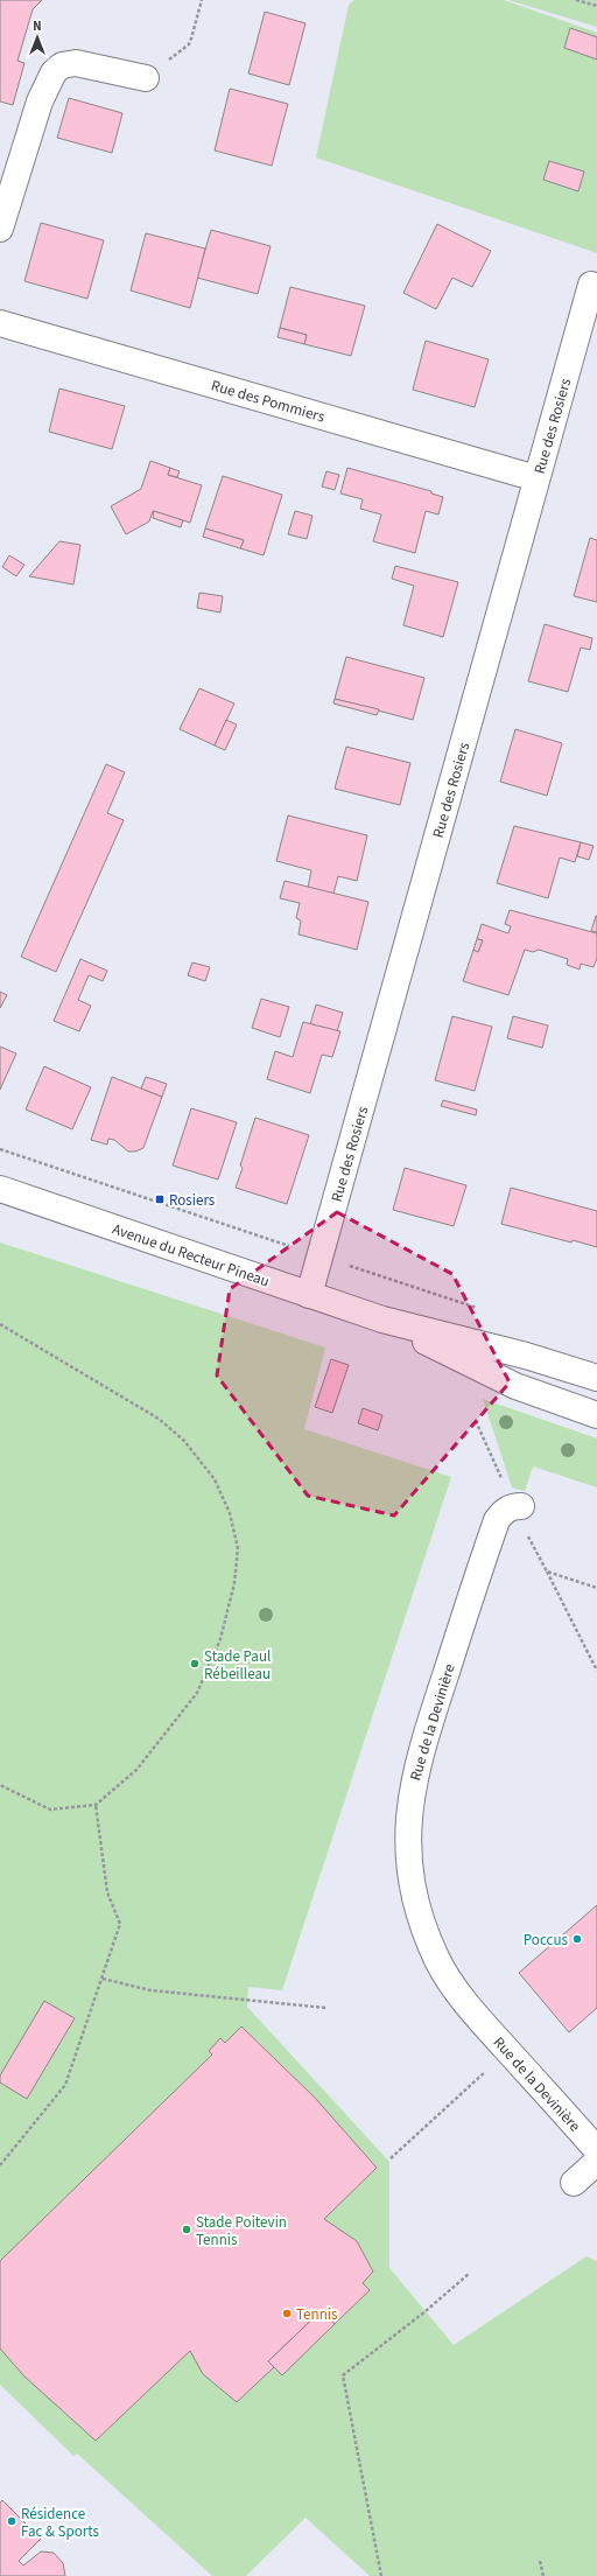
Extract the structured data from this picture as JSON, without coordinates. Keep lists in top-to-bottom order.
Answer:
{
  "streets": {
    "street": [
      "Rue des Pommiers",
      "Rue des Rosiers",
      "Avenue du Recteur Pineau",
      "Rue de la Devinière"
    ]
  },
  "crossings": [
    ["Rue des Pommiers", "Rue des Rosiers"],
    ["Rue des Rosiers", "Avenue du Recteur Pineau"]
  ],
  "places": {
    "transit": ["Rosiers"],
    "other": [
      "Stade Paul Rébeilleau",
      "Poccus",
      "Stade Poitevin Tennis",
      "Tennis",
      "Résidence Fac & Sports"
    ]
  },
  "north": "top"
}
